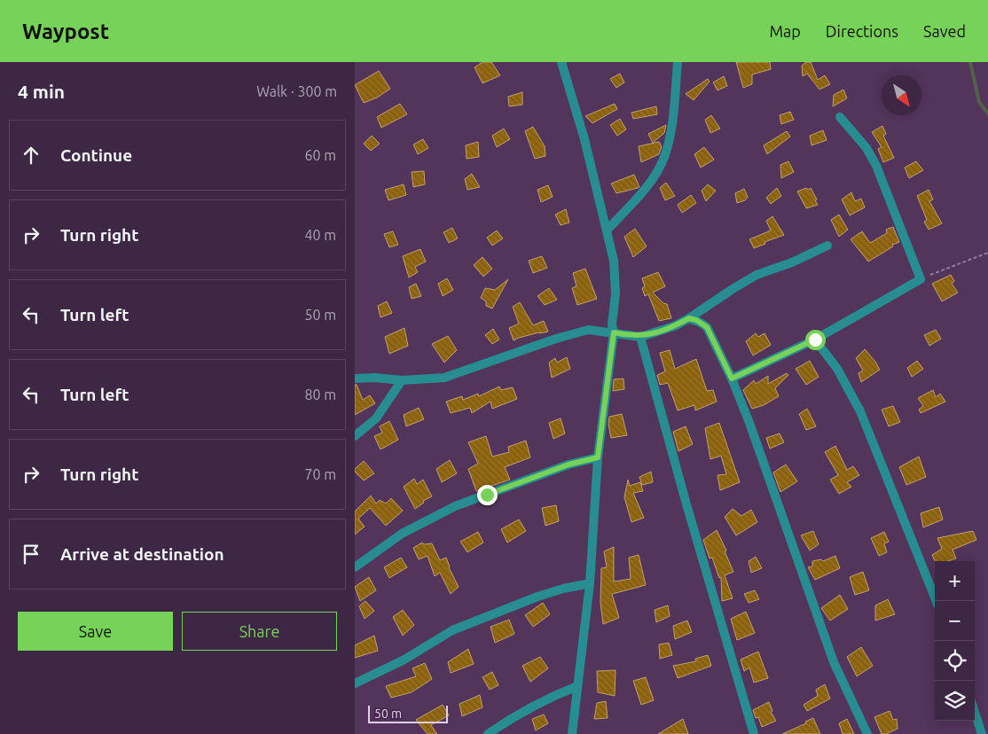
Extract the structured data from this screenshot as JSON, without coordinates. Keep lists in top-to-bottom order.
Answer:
{
  "scale_bar": "50 m",
  "north": "bottom right",
  "page": {
    "header": "Waypost",
    "nav": ["Map", "Directions", "Saved"],
    "heading": ["4 min", "Walk · 300 m"],
    "list": [
      ["Continue", "60 m"],
      ["Turn right", "40 m"],
      ["Turn left", "50 m"],
      ["Turn left", "80 m"],
      ["Turn right", "70 m"],
      "Arrive at destination"
    ],
    "map_buttons": ["+", "−"],
    "buttons": ["Save", "Share"],
    "scale": "50 m"
  }
}
